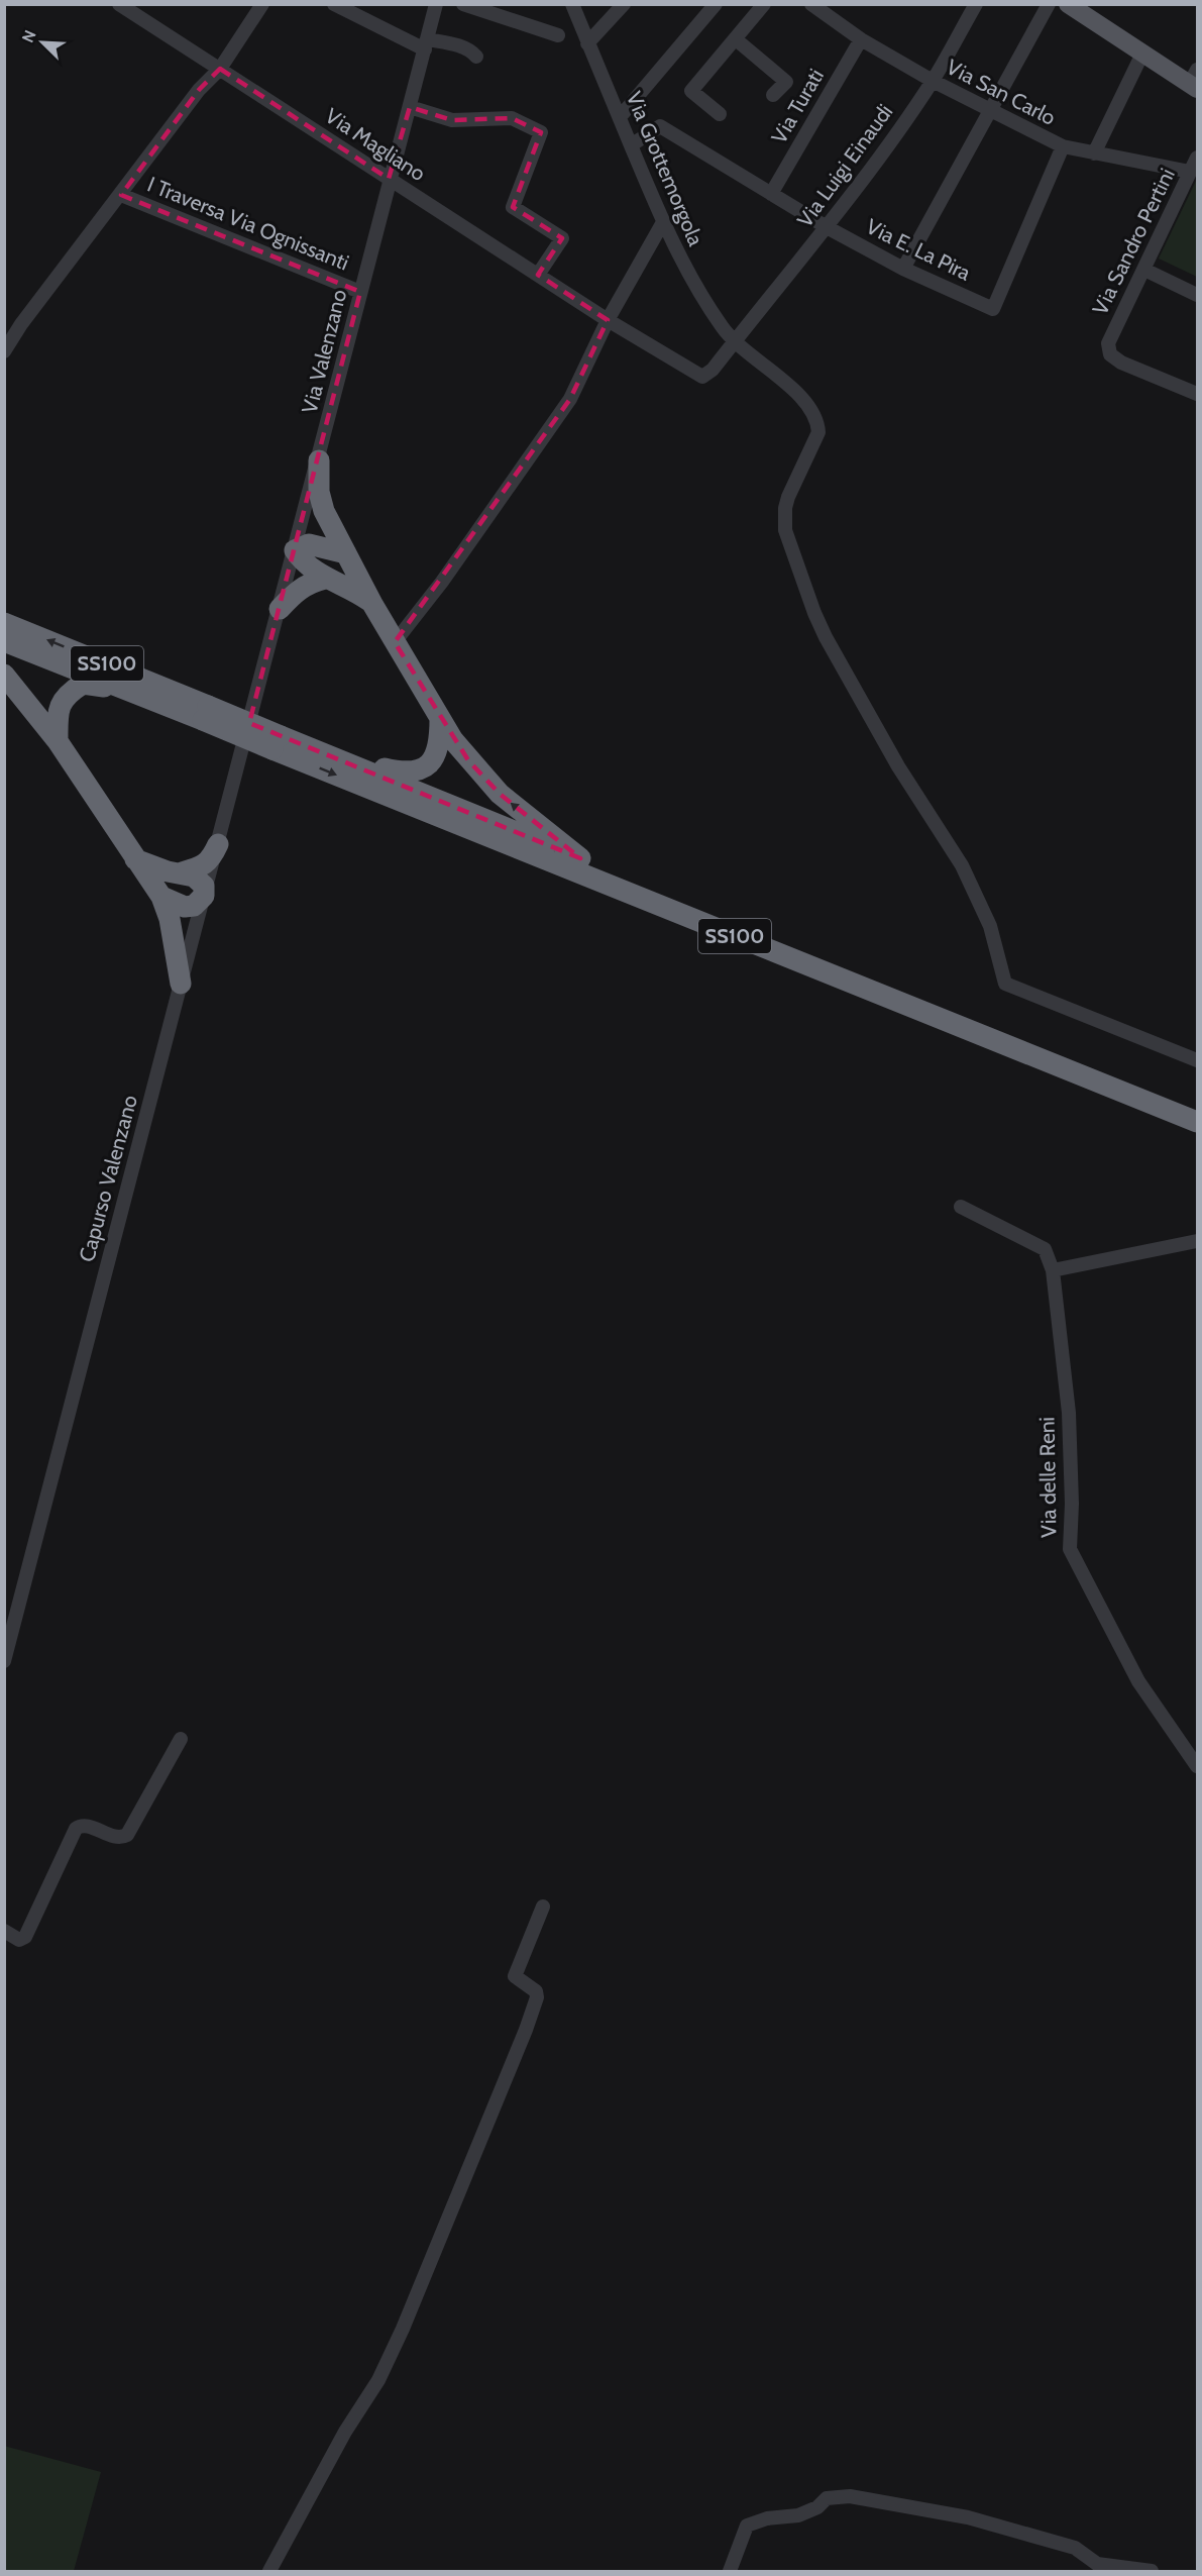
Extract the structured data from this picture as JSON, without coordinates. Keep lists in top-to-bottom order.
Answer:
{
  "streets": {
    "highway": ["SS100"],
    "street": [
      "Via San Carlo",
      "Via Turati",
      "Via Magliano",
      "Via Luigi Einaudi",
      "Via Grottemorgola",
      "I Traversa Via Ognissanti",
      "Via Sandro Pertini",
      "Via E. La Pira",
      "Via Valenzano",
      "Capurso Valenzano",
      "Via delle Reni"
    ]
  },
  "crossings": [
    ["Via San Carlo", "Via Turati"],
    ["Via San Carlo", "Via Luigi Einaudi"],
    ["Via San Carlo", "Via Sandro Pertini"],
    ["Via San Carlo", "Via E. La Pira"],
    ["Via Turati", "Via E. La Pira"],
    ["Via Magliano", "Via Luigi Einaudi"],
    ["Via Magliano", "Via Valenzano"],
    ["Via Luigi Einaudi", "Via Grottemorgola"],
    ["Via Luigi Einaudi", "Via E. La Pira"],
    ["Via Grottemorgola", "Via E. La Pira"],
    ["I Traversa Via Ognissanti", "Via Valenzano"],
    ["Via Valenzano", "SS100"],
    ["Via Valenzano", "Capurso Valenzano"]
  ],
  "north": "top left"
}
